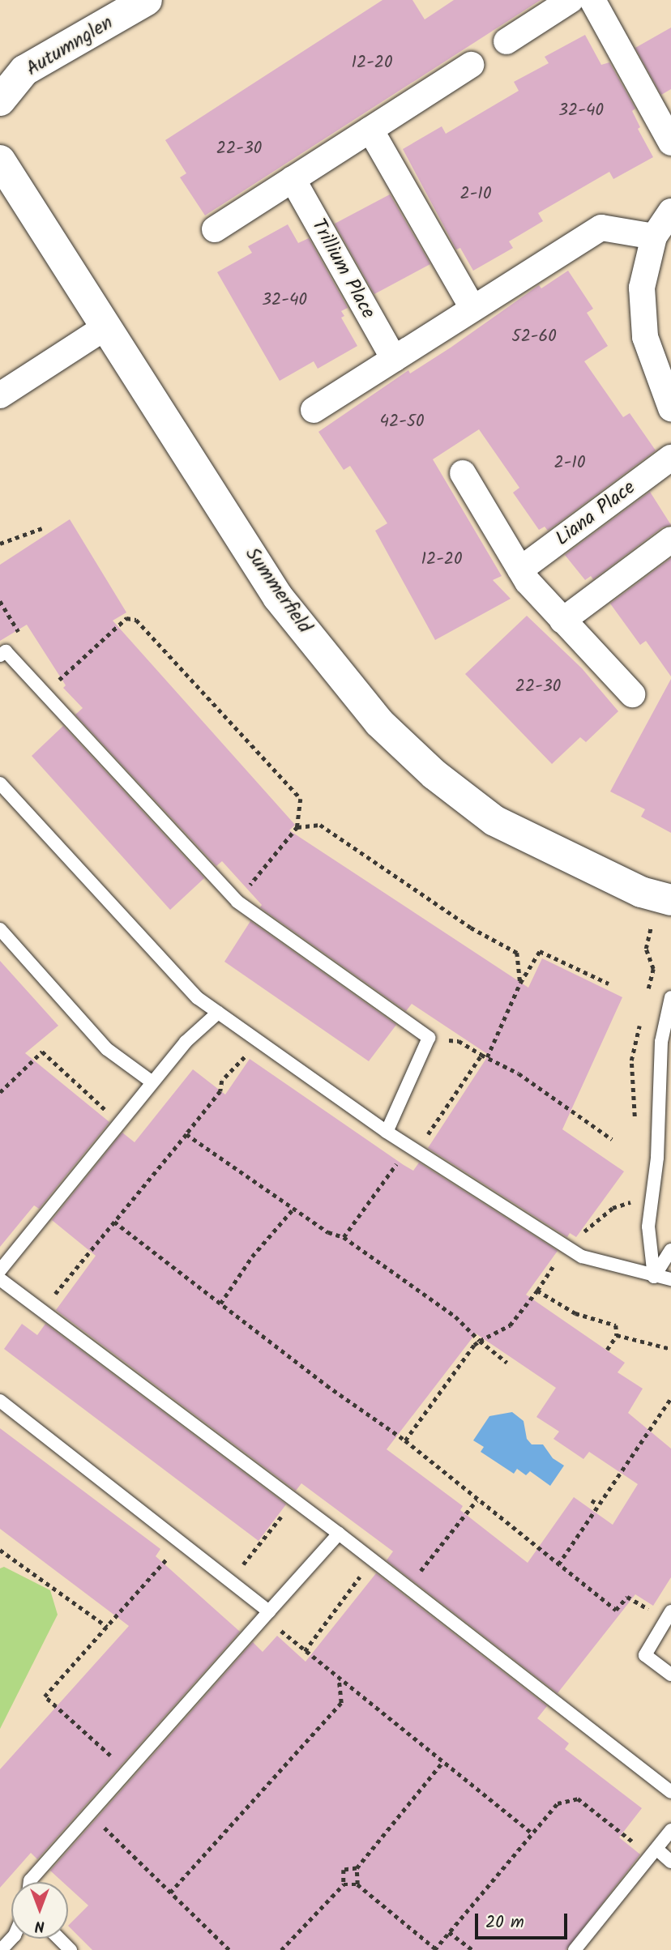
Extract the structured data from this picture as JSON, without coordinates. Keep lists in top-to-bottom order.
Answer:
{
  "streets": {
    "street": [
      "Autumnglen",
      "Trillium Place",
      "Liana Place",
      "Summerfield"
    ]
  },
  "house_numbers": [
    "12-20",
    "32-40",
    "22-30",
    "2-10",
    "32-40",
    "52-60",
    "42-50",
    "2-10",
    "12-20",
    "22-30"
  ],
  "scale_bar": "20 m",
  "north": "bottom"
}
